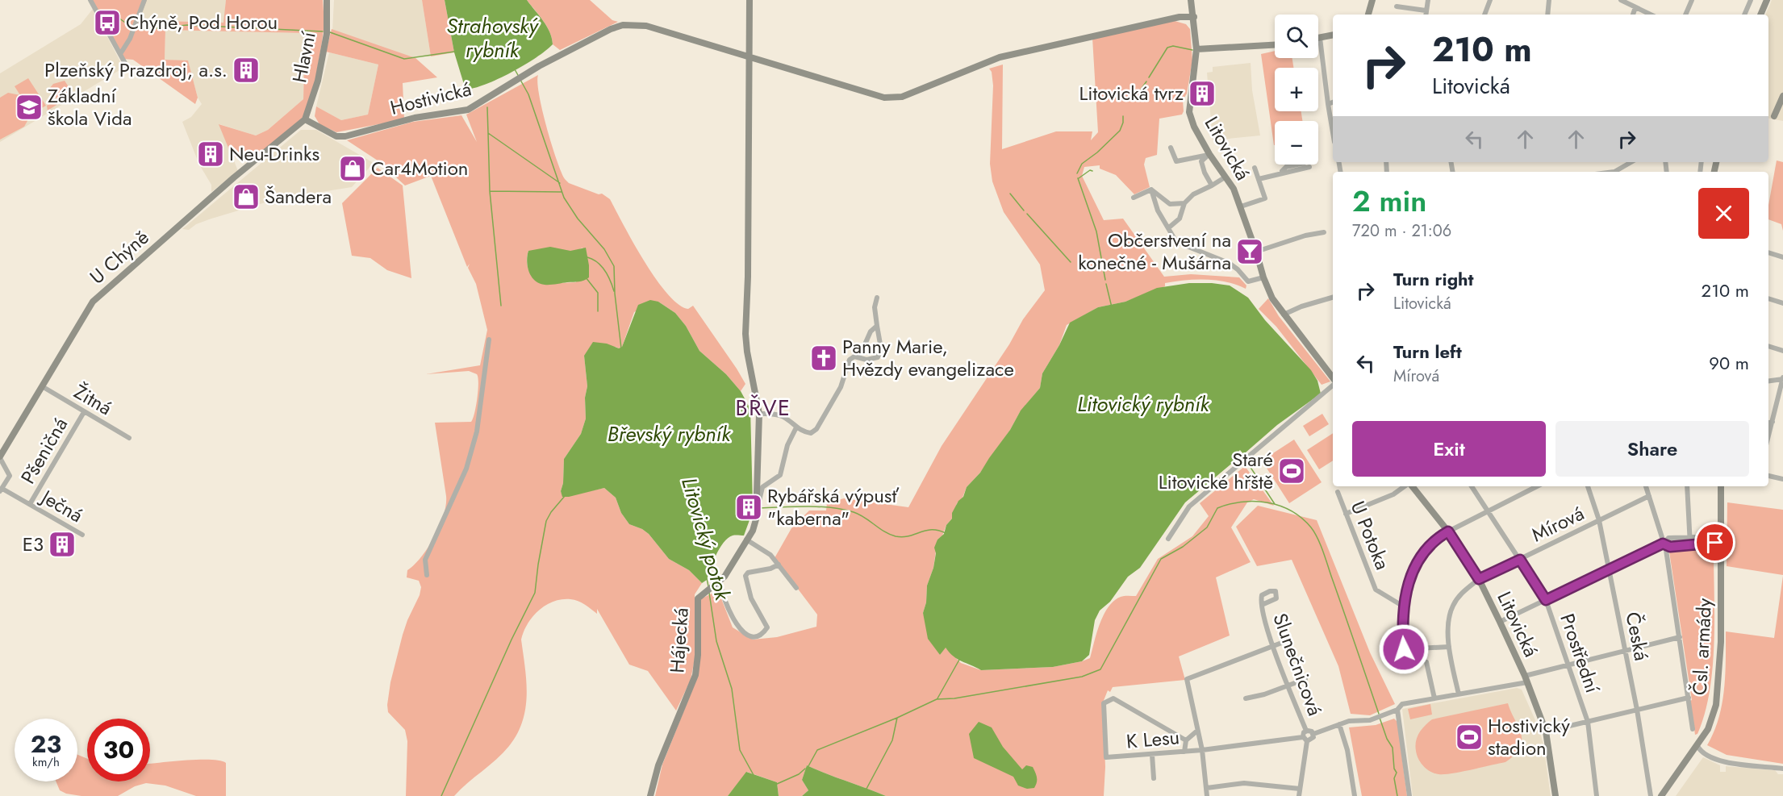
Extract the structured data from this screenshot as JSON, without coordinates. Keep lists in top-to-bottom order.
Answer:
{
  "streets": {
    "street": [
      "Hlavní",
      "Hostivická",
      "Litovická",
      "U Chýně",
      "Žitná",
      "Pšeničná",
      "Ječná",
      "Mírová",
      "U Potoka",
      "Česká",
      "Hájecká",
      "Čsl. armády",
      "Prostřední",
      "Slunečnicová",
      "K Lesu"
    ]
  },
  "crossings": [
    ["Hlavní", "Hostivická"],
    ["Hlavní", "U Chýně"],
    ["Hostivická", "Litovická"],
    ["Hostivická", "U Chýně"],
    ["Hostivická", "Hájecká"],
    ["Litovická", "Mírová"],
    ["U Chýně", "Žitná"],
    ["Žitná", "Pšeničná"],
    ["Pšeničná", "Ječná"],
    ["Mírová", "Česká"],
    ["Mírová", "Prostřední"],
    ["Slunečnicová", "K Lesu"]
  ],
  "districts": ["BŘVE"],
  "water": [
    "Strahovský rybník",
    "Litovický rybník",
    "Břevský rybník",
    "Litovický potok"
  ],
  "places": {
    "bus stop": ["Chýně, Pod Horou"],
    "building": [
      "Plzeňský Prazdroj, a.s.",
      "Litovická tvrz",
      "Neu-Drinks",
      "Rybářská výpusť \"kaberna\"",
      "E3"
    ],
    "school or university": ["Základní škola Vida"],
    "shop": ["Car4Motion", "Šandera"],
    "bar": ["Občerstvení na konečné - Mušárna"],
    "church": ["Panny Marie, Hvězdy evangelizace"],
    "sports": ["Staré Litovické hřště", "Hostivický stadion"]
  },
  "page": {
    "map_buttons": ["+", "−"],
    "turn": ["210 m", "Litovická"],
    "heading": ["2 min", "720 m · 21:06"],
    "list": [
      {
        "name": "Turn right",
        "note": "Litovická",
        "value": "210 m"
      },
      {
        "name": "Turn left",
        "note": "Mírová",
        "value": "90 m"
      }
    ],
    "buttons": ["Exit", "Share"],
    "speed": "23 km/h",
    "limit": "30"
  }
}
